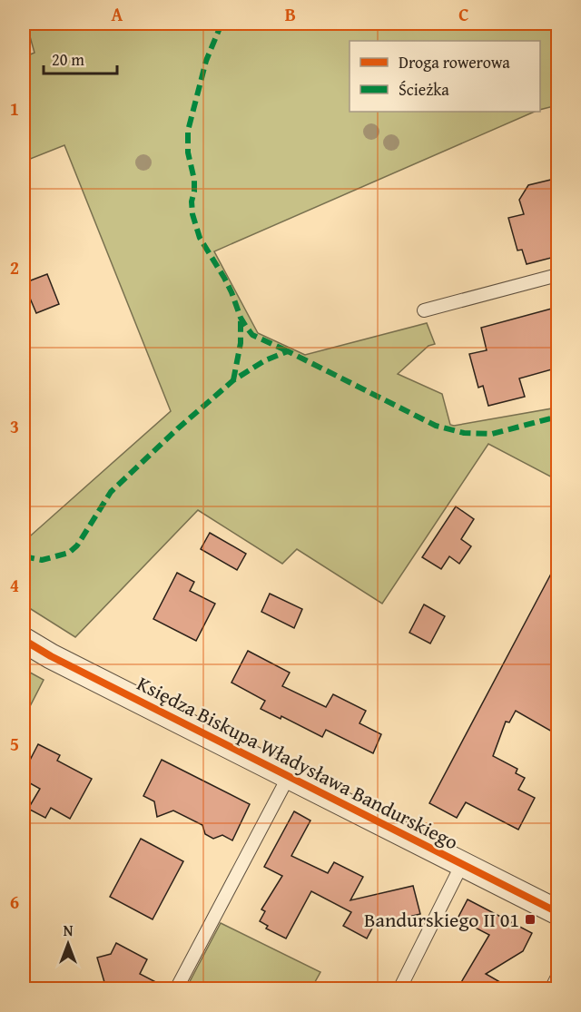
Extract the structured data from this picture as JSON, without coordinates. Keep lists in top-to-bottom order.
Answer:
{
  "streets": {
    "street": ["Księdza Biskupa Władysława Bandurskiego"]
  },
  "places": {
    "transit": ["Bandurskiego II 01"]
  },
  "legend": ["Droga rowerowa", "Ścieżka"],
  "scale_bar": "20 m",
  "north": "top",
  "grid": {
    "columns": ["A", "B", "C"],
    "rows": [
      "1",
      "2",
      "3",
      "4",
      "5",
      "6"
    ]
  }
}
